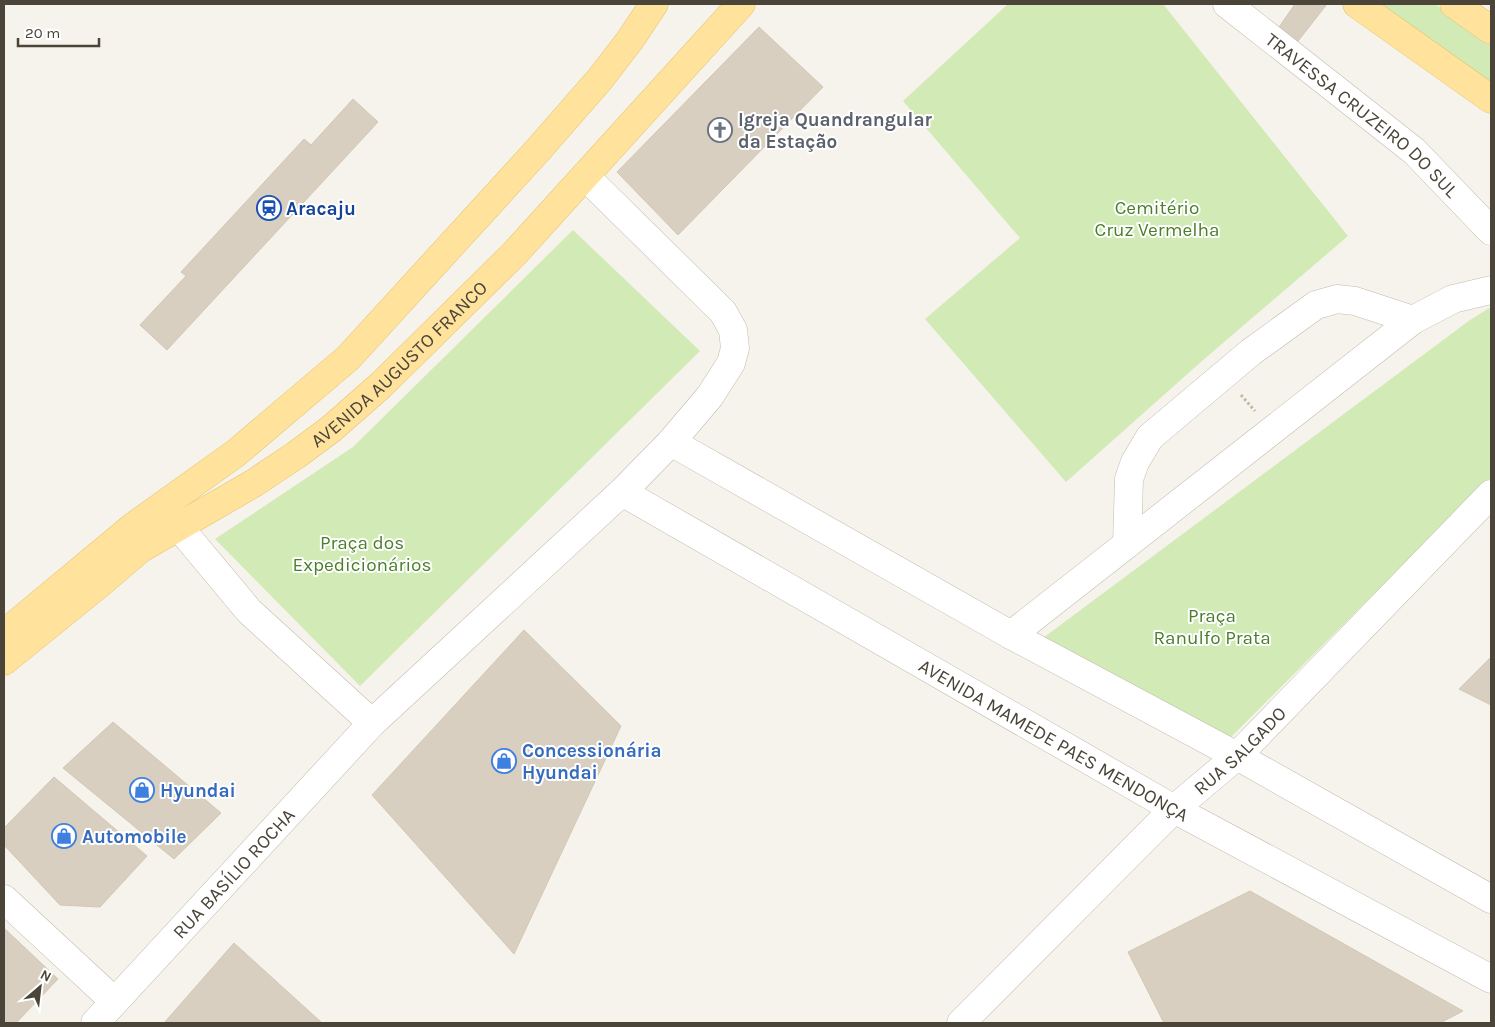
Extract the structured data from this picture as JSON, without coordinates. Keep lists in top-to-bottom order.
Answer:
{
  "streets": {
    "main road": ["AVENIDA AUGUSTO FRANCO"],
    "street": [
      "TRAVESSA CRUZEIRO DO SUL",
      "AVENIDA MAMEDE PAES MENDONÇA",
      "RUA SALGADO",
      "RUA BASÍLIO ROCHA"
    ]
  },
  "crossings": [
    ["AVENIDA MAMEDE PAES MENDONÇA", "RUA SALGADO"]
  ],
  "parks": ["Cemitério Cruz Vermelha", "Praça dos Expedicionários", "Praça Ranulfo Prata"],
  "places": {
    "church": ["Igreja Quandrangular da Estação"],
    "station": ["Aracaju"],
    "shop": ["Concessionária Hyundai", "Hyundai", "Automobile"]
  },
  "scale_bar": "20 m",
  "north": "top right"
}
